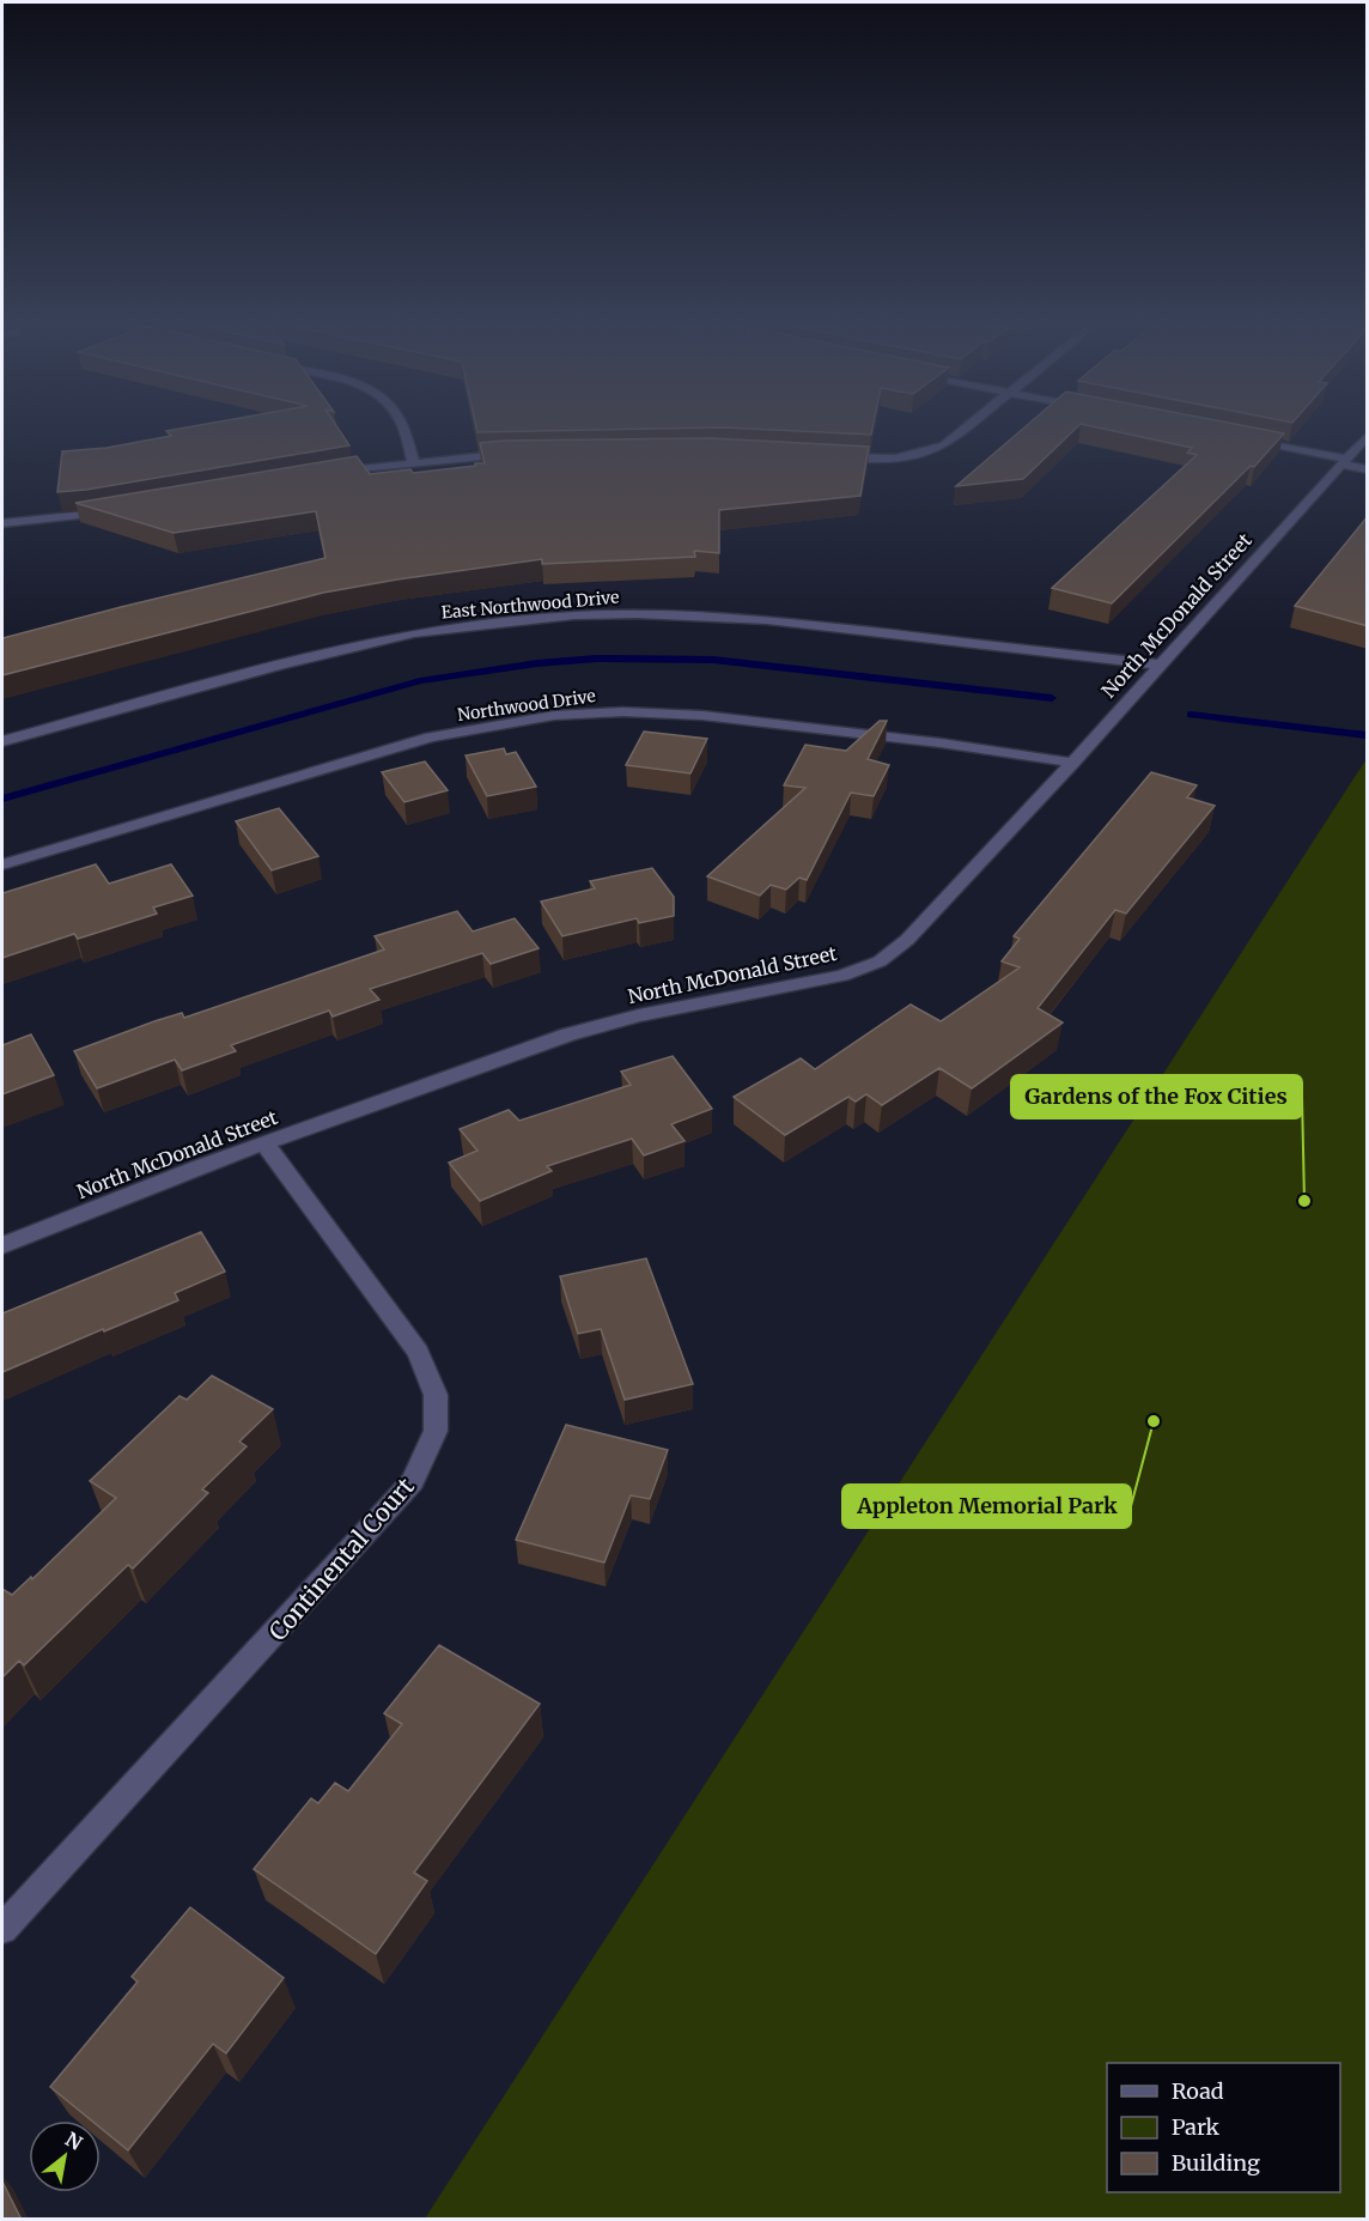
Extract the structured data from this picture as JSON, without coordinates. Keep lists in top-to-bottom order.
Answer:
{
  "streets": {
    "street": [
      "East Northwood Drive",
      "North McDonald Street",
      "Northwood Drive",
      "Continental Court"
    ]
  },
  "crossings": [
    ["East Northwood Drive", "North McDonald Street"],
    ["North McDonald Street", "Northwood Drive"],
    ["North McDonald Street", "Continental Court"]
  ],
  "places": ["Gardens of the Fox Cities", "Appleton Memorial Park"],
  "legend": ["Road", "Park", "Building"],
  "north": "top right"
}
